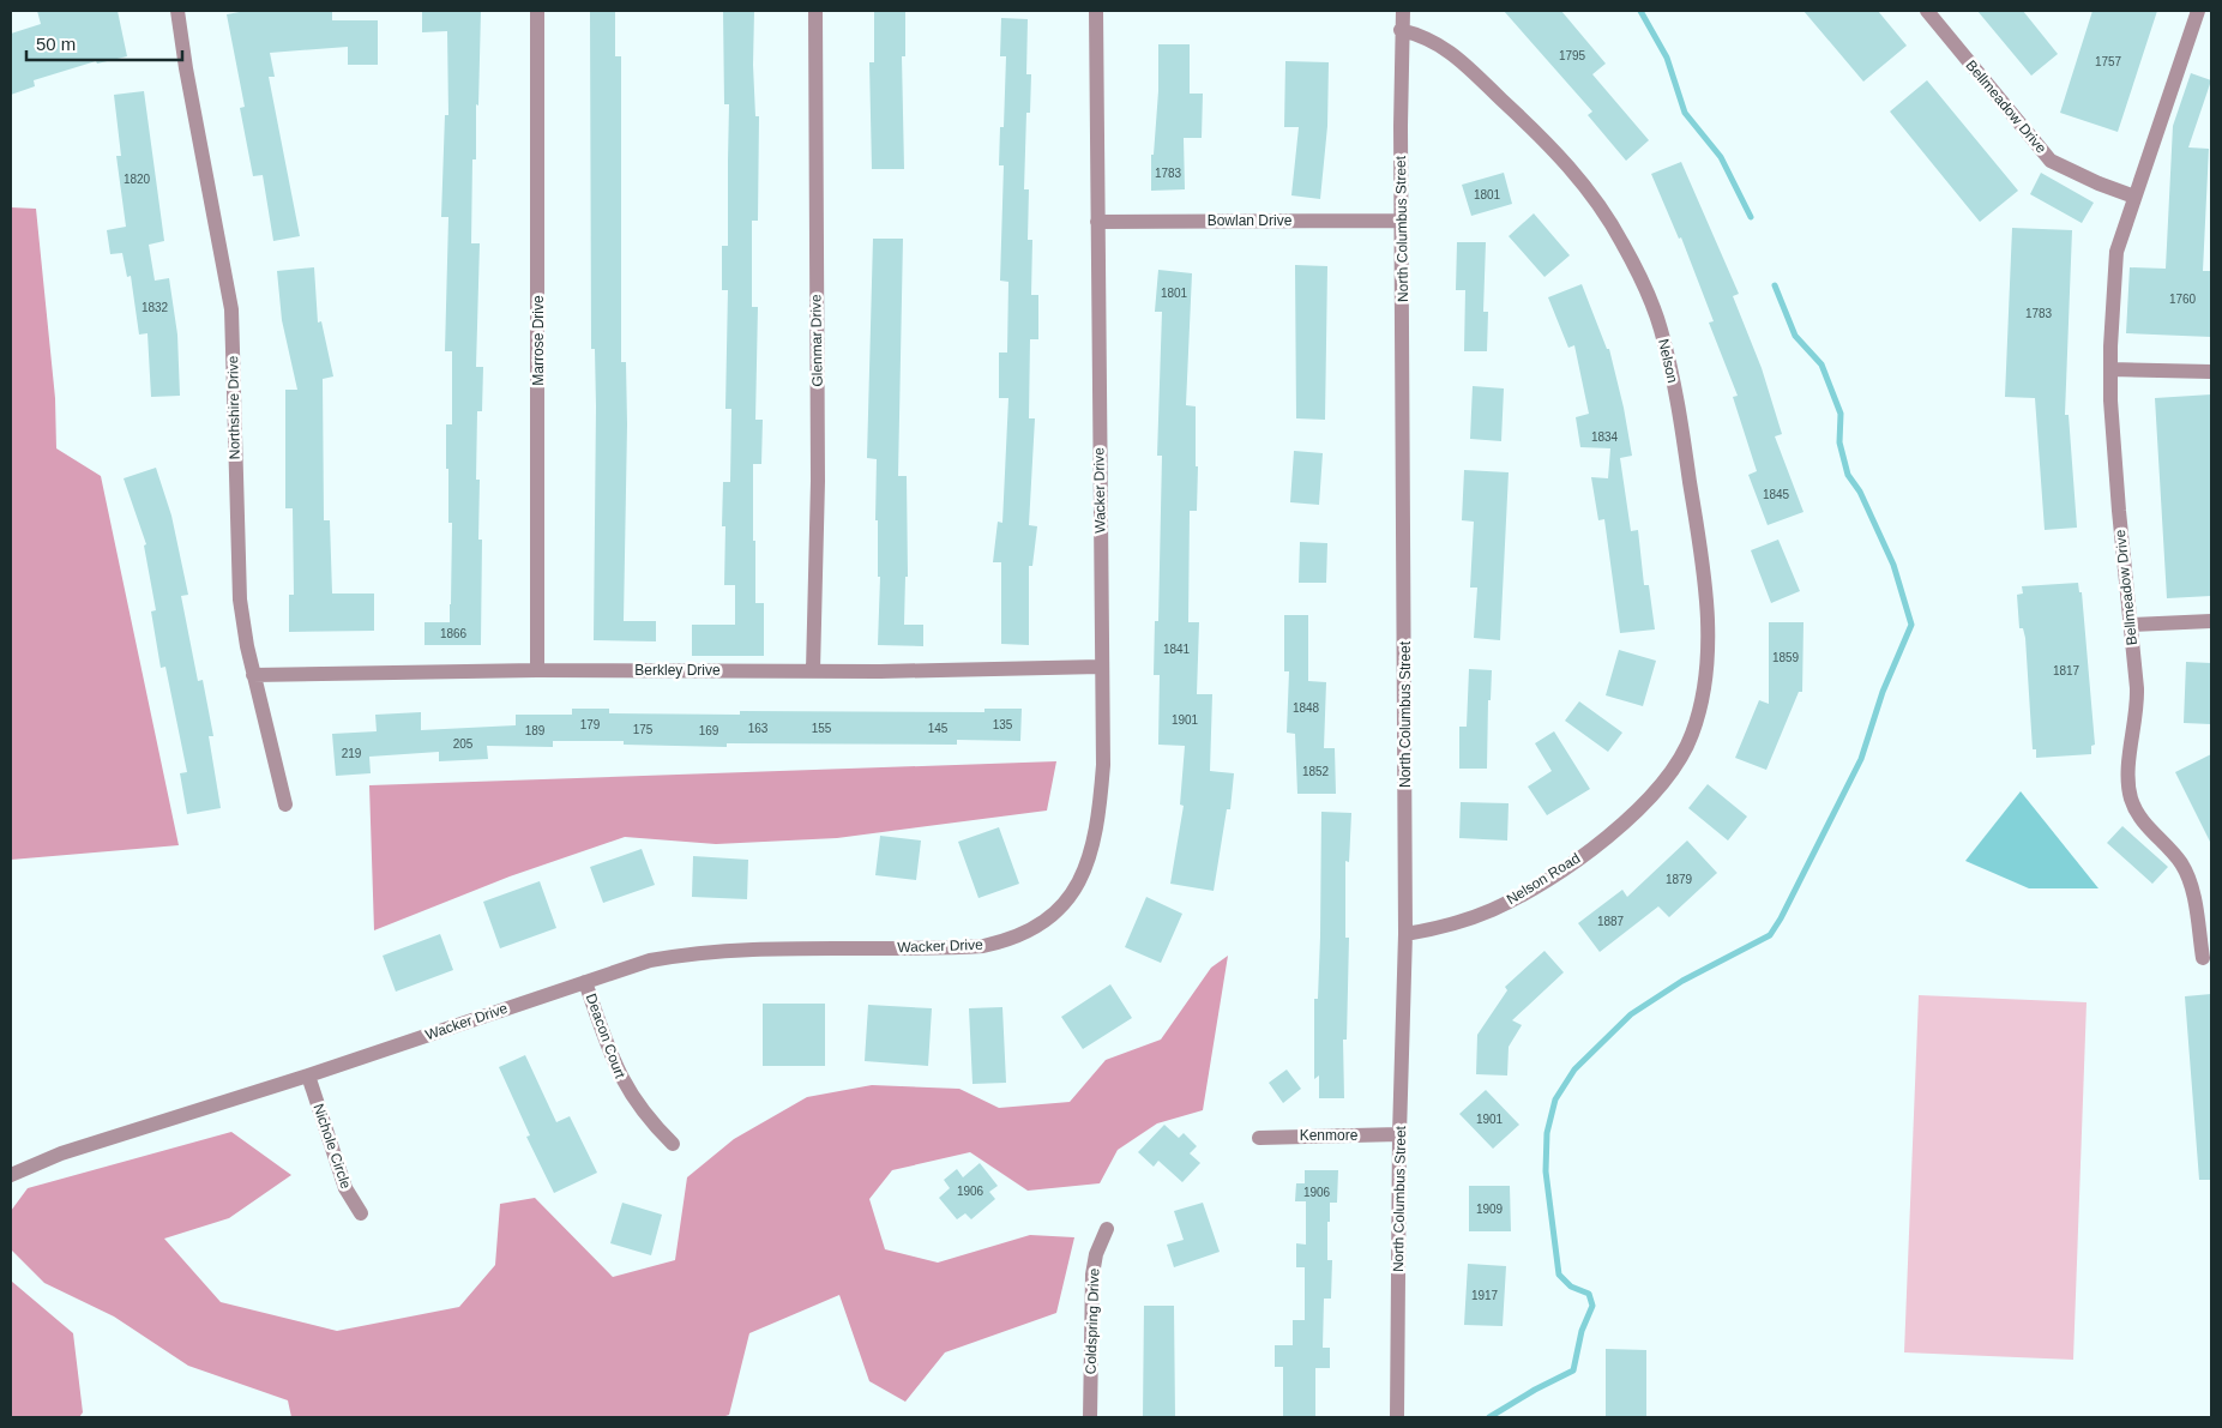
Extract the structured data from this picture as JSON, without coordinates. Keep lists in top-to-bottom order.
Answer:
{
  "streets": {
    "street": [
      "Bellmeadow Drive",
      "Bowlan Drive",
      "North Columbus Street",
      "Marrose Drive",
      "Glenmar Drive",
      "Nelson",
      "Northshire Drive",
      "Wacker Drive",
      "Berkley Drive",
      "Nelson Road",
      "Deacon Court",
      "Kenmore",
      "Nichole Circle",
      "Coldspring Drive"
    ]
  },
  "crossings": [
    ["Bowlan Drive", "North Columbus Street"],
    ["Bowlan Drive", "Wacker Drive"],
    ["North Columbus Street", "Nelson"],
    ["North Columbus Street", "Nelson Road"],
    ["North Columbus Street", "Kenmore"],
    ["Marrose Drive", "Berkley Drive"],
    ["Glenmar Drive", "Berkley Drive"],
    ["Nelson", "Nelson Road"],
    ["Northshire Drive", "Berkley Drive"],
    ["Wacker Drive", "Berkley Drive"],
    ["Wacker Drive", "Deacon Court"],
    ["Wacker Drive", "Nichole Circle"]
  ],
  "house_numbers": [
    "1795",
    "1757",
    "1783",
    "1820",
    "1801",
    "1801",
    "1760",
    "1832",
    "1783",
    "1834",
    "1845",
    "1866",
    "1841",
    "1859",
    "1817",
    "1848",
    "1901",
    "179",
    "135",
    "163",
    "155",
    "145",
    "175",
    "189",
    "169",
    "205",
    "219",
    "1852",
    "1879",
    "1887",
    "1901",
    "1906",
    "1906",
    "1909",
    "1917"
  ],
  "scale_bar": "50 m"
}
